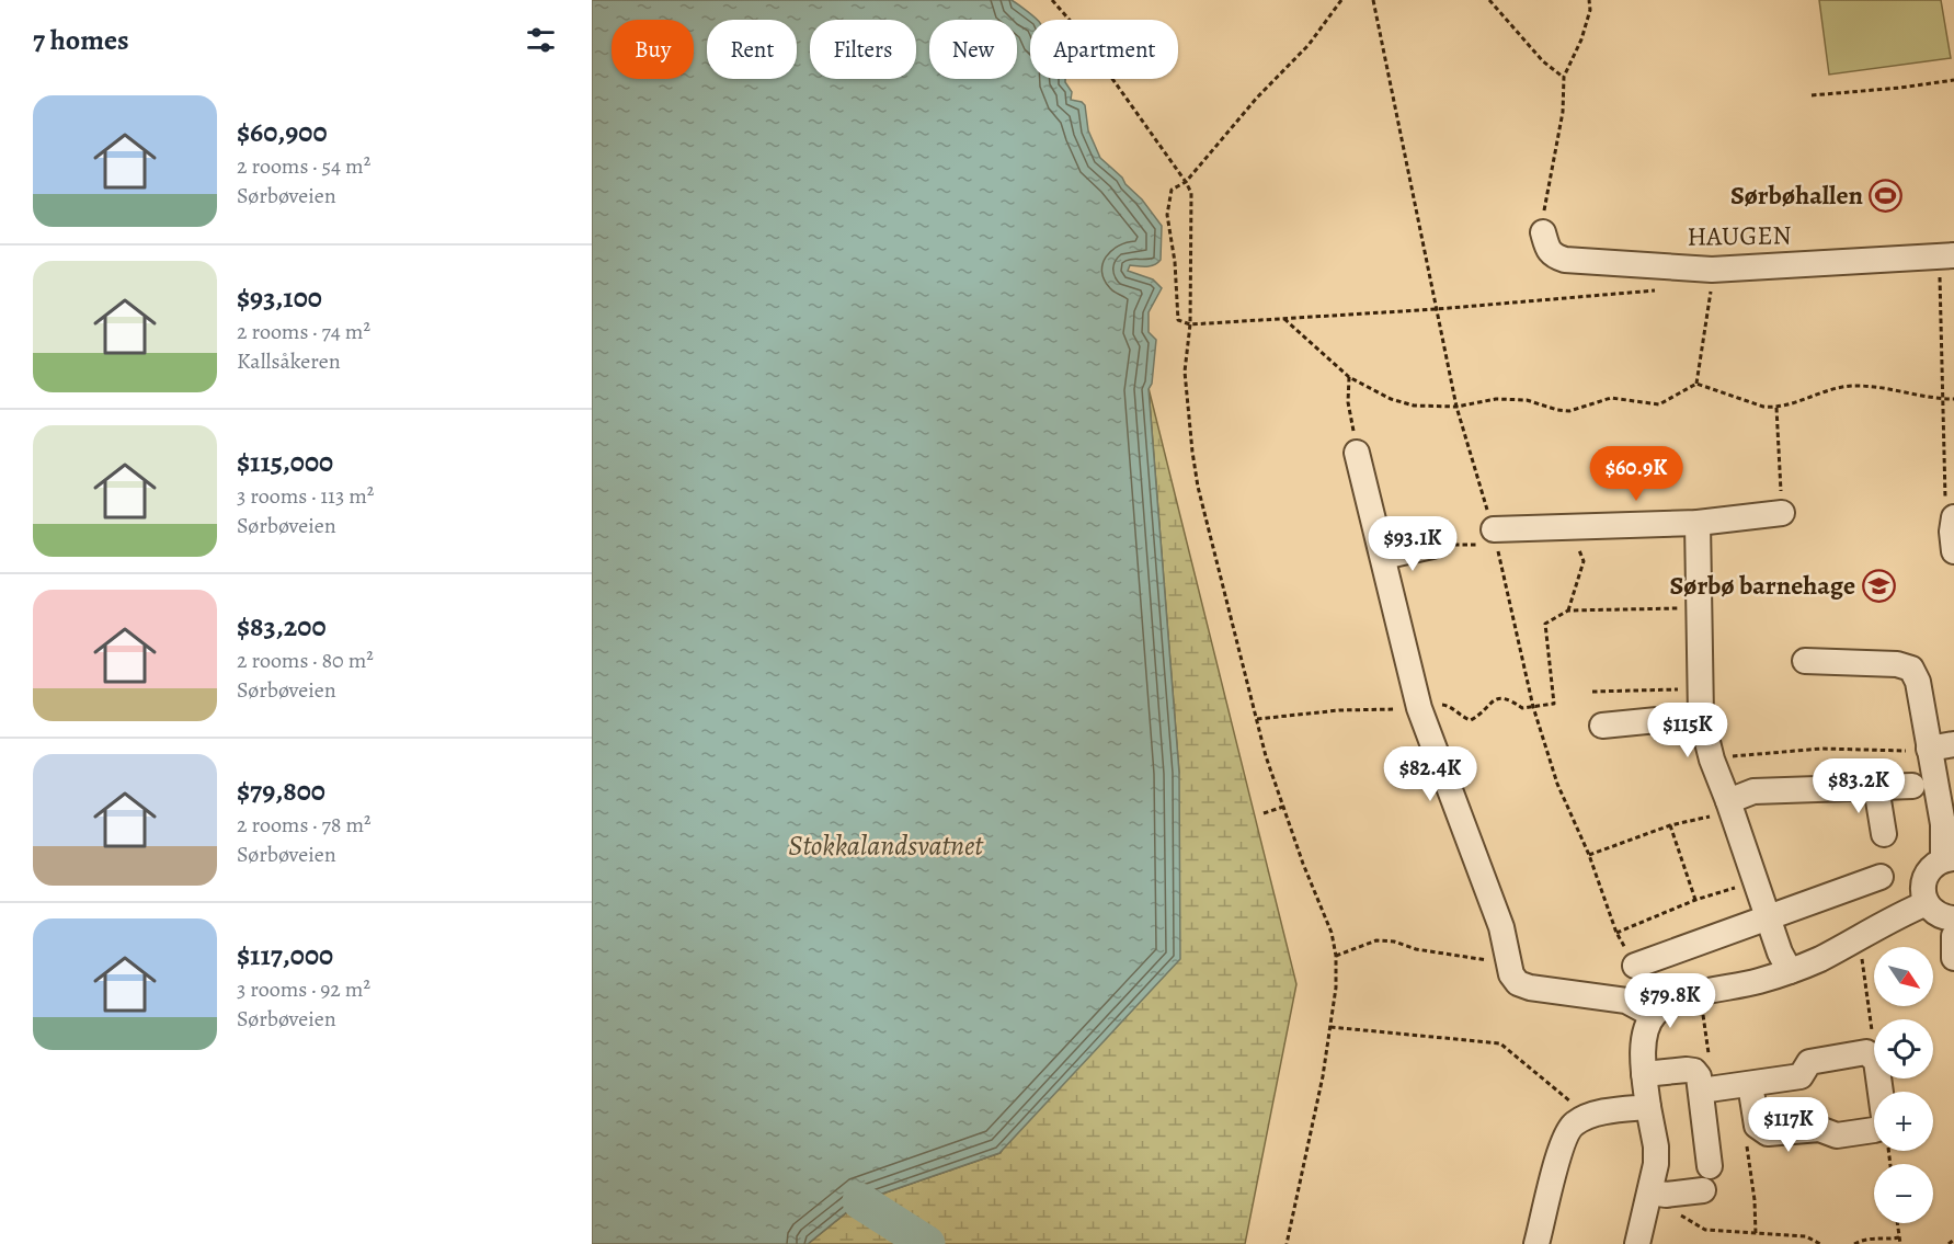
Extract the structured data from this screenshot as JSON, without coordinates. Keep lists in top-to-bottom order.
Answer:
{
  "streets": {
    "street": ["HAUGEN"]
  },
  "water": ["Stokkalandsvatnet"],
  "places": {
    "sports": ["Sørbøhallen"],
    "school or university": ["Sørbø barnehage"]
  },
  "north": "bottom right",
  "page": {
    "heading": "7 homes",
    "chip": [
      "Buy",
      "Rent",
      "Filters",
      "New",
      "Apartment"
    ],
    "list": [
      {
        "name": "$60,900",
        "note": "2 rooms · 54 m² · Sørbøveien"
      },
      {
        "name": "$93,100",
        "note": "2 rooms · 74 m² · Kallsåkeren"
      },
      {
        "name": "$115,000",
        "note": "3 rooms · 113 m² · Sørbøveien"
      },
      {
        "name": "$83,200",
        "note": "2 rooms · 80 m² · Sørbøveien"
      },
      {
        "name": "$79,800",
        "note": "2 rooms · 78 m² · Sørbøveien"
      },
      {
        "name": "$117,000",
        "note": "3 rooms · 92 m² · Sørbøveien"
      }
    ],
    "price": [
      "$60.9K",
      "$93.1K",
      "$115K",
      "$82.4K",
      "$83.2K",
      "$79.8K",
      "$117K"
    ],
    "map_buttons": ["+", "−"]
  }
}
